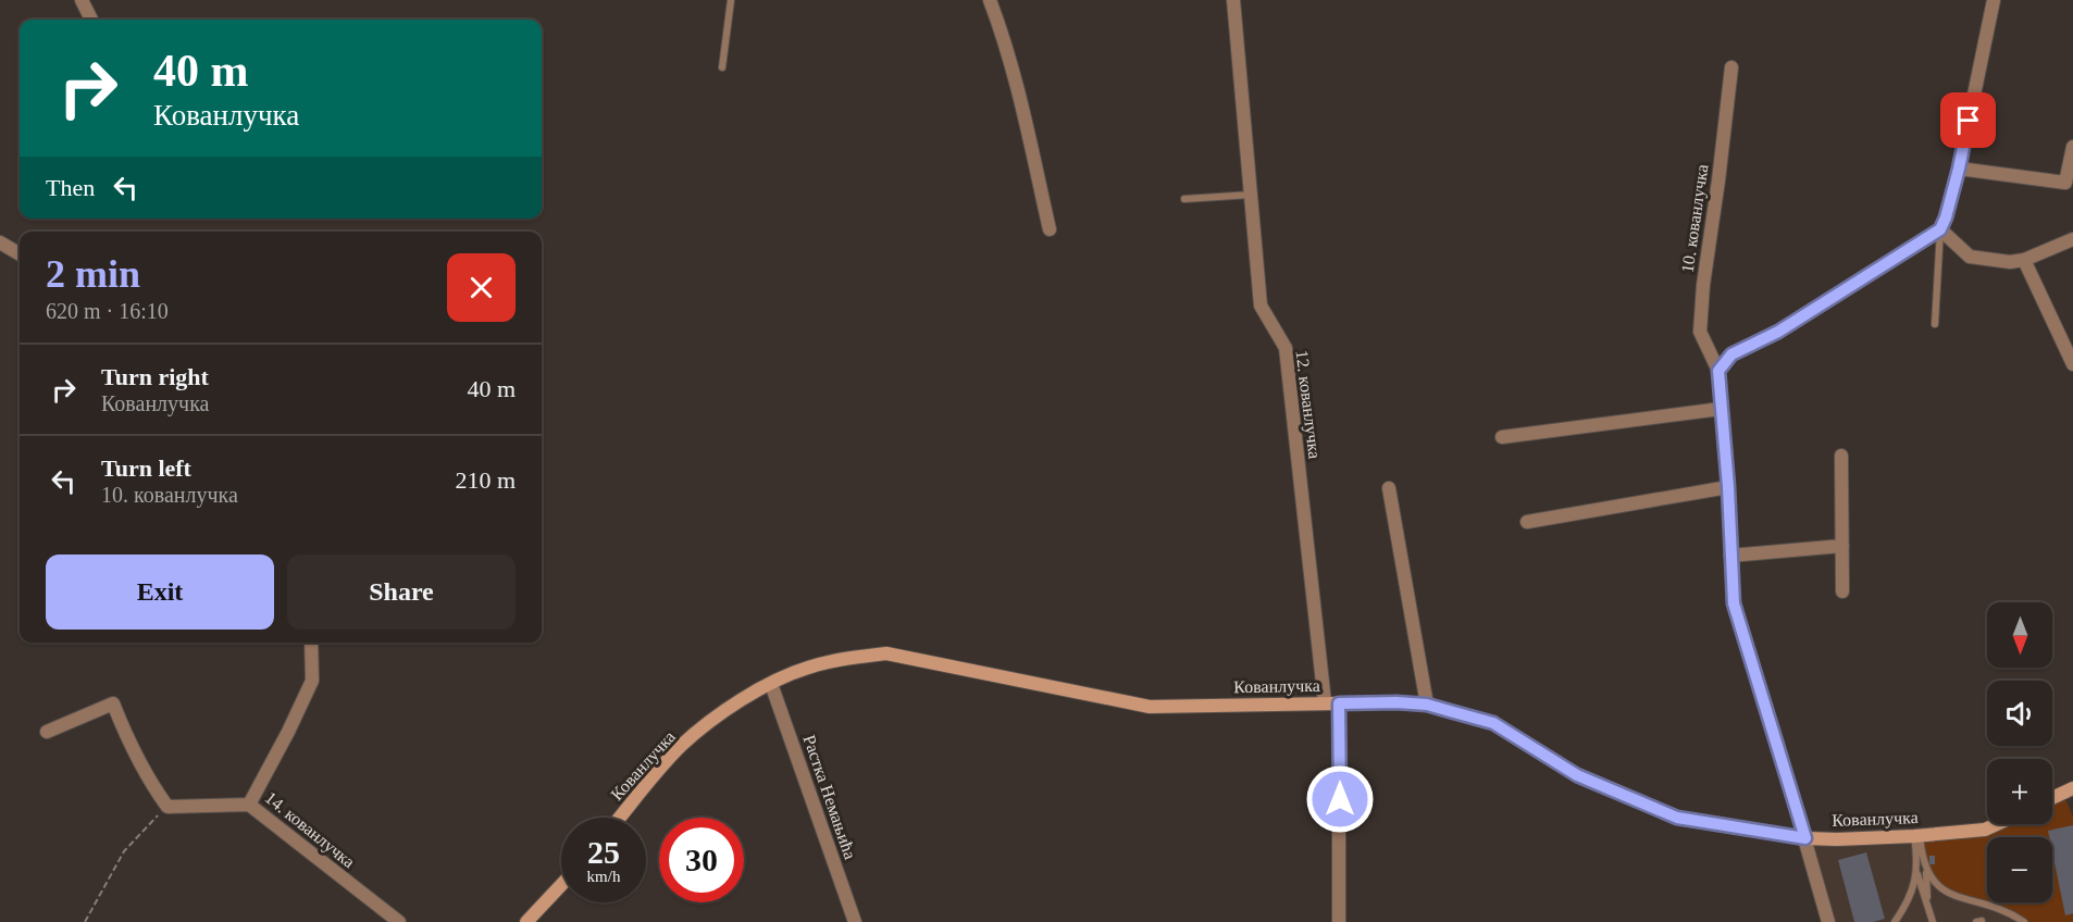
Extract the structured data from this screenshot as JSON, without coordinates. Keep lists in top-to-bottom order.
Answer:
{
  "streets": {
    "street": [
      "10. кованлучка",
      "12. кованлучка",
      "Кованлучка",
      "Растка Немањића",
      "14. кованлучка"
    ]
  },
  "crossings": [
    ["10. кованлучка", "Кованлучка"],
    ["12. кованлучка", "Кованлучка"],
    ["Кованлучка", "Растка Немањића"]
  ],
  "north": "bottom",
  "page": {
    "turn": ["40 m", "Кованлучка"],
    "then": "Then",
    "heading": ["2 min", "620 m · 16:10"],
    "list": [
      {
        "name": "Turn right",
        "note": "Кованлучка",
        "value": "40 m"
      },
      {
        "name": "Turn left",
        "note": "10. кованлучка",
        "value": "210 m"
      }
    ],
    "buttons": ["Exit", "Share"],
    "map_buttons": ["+", "−"],
    "speed": "25 km/h",
    "limit": "30"
  }
}
